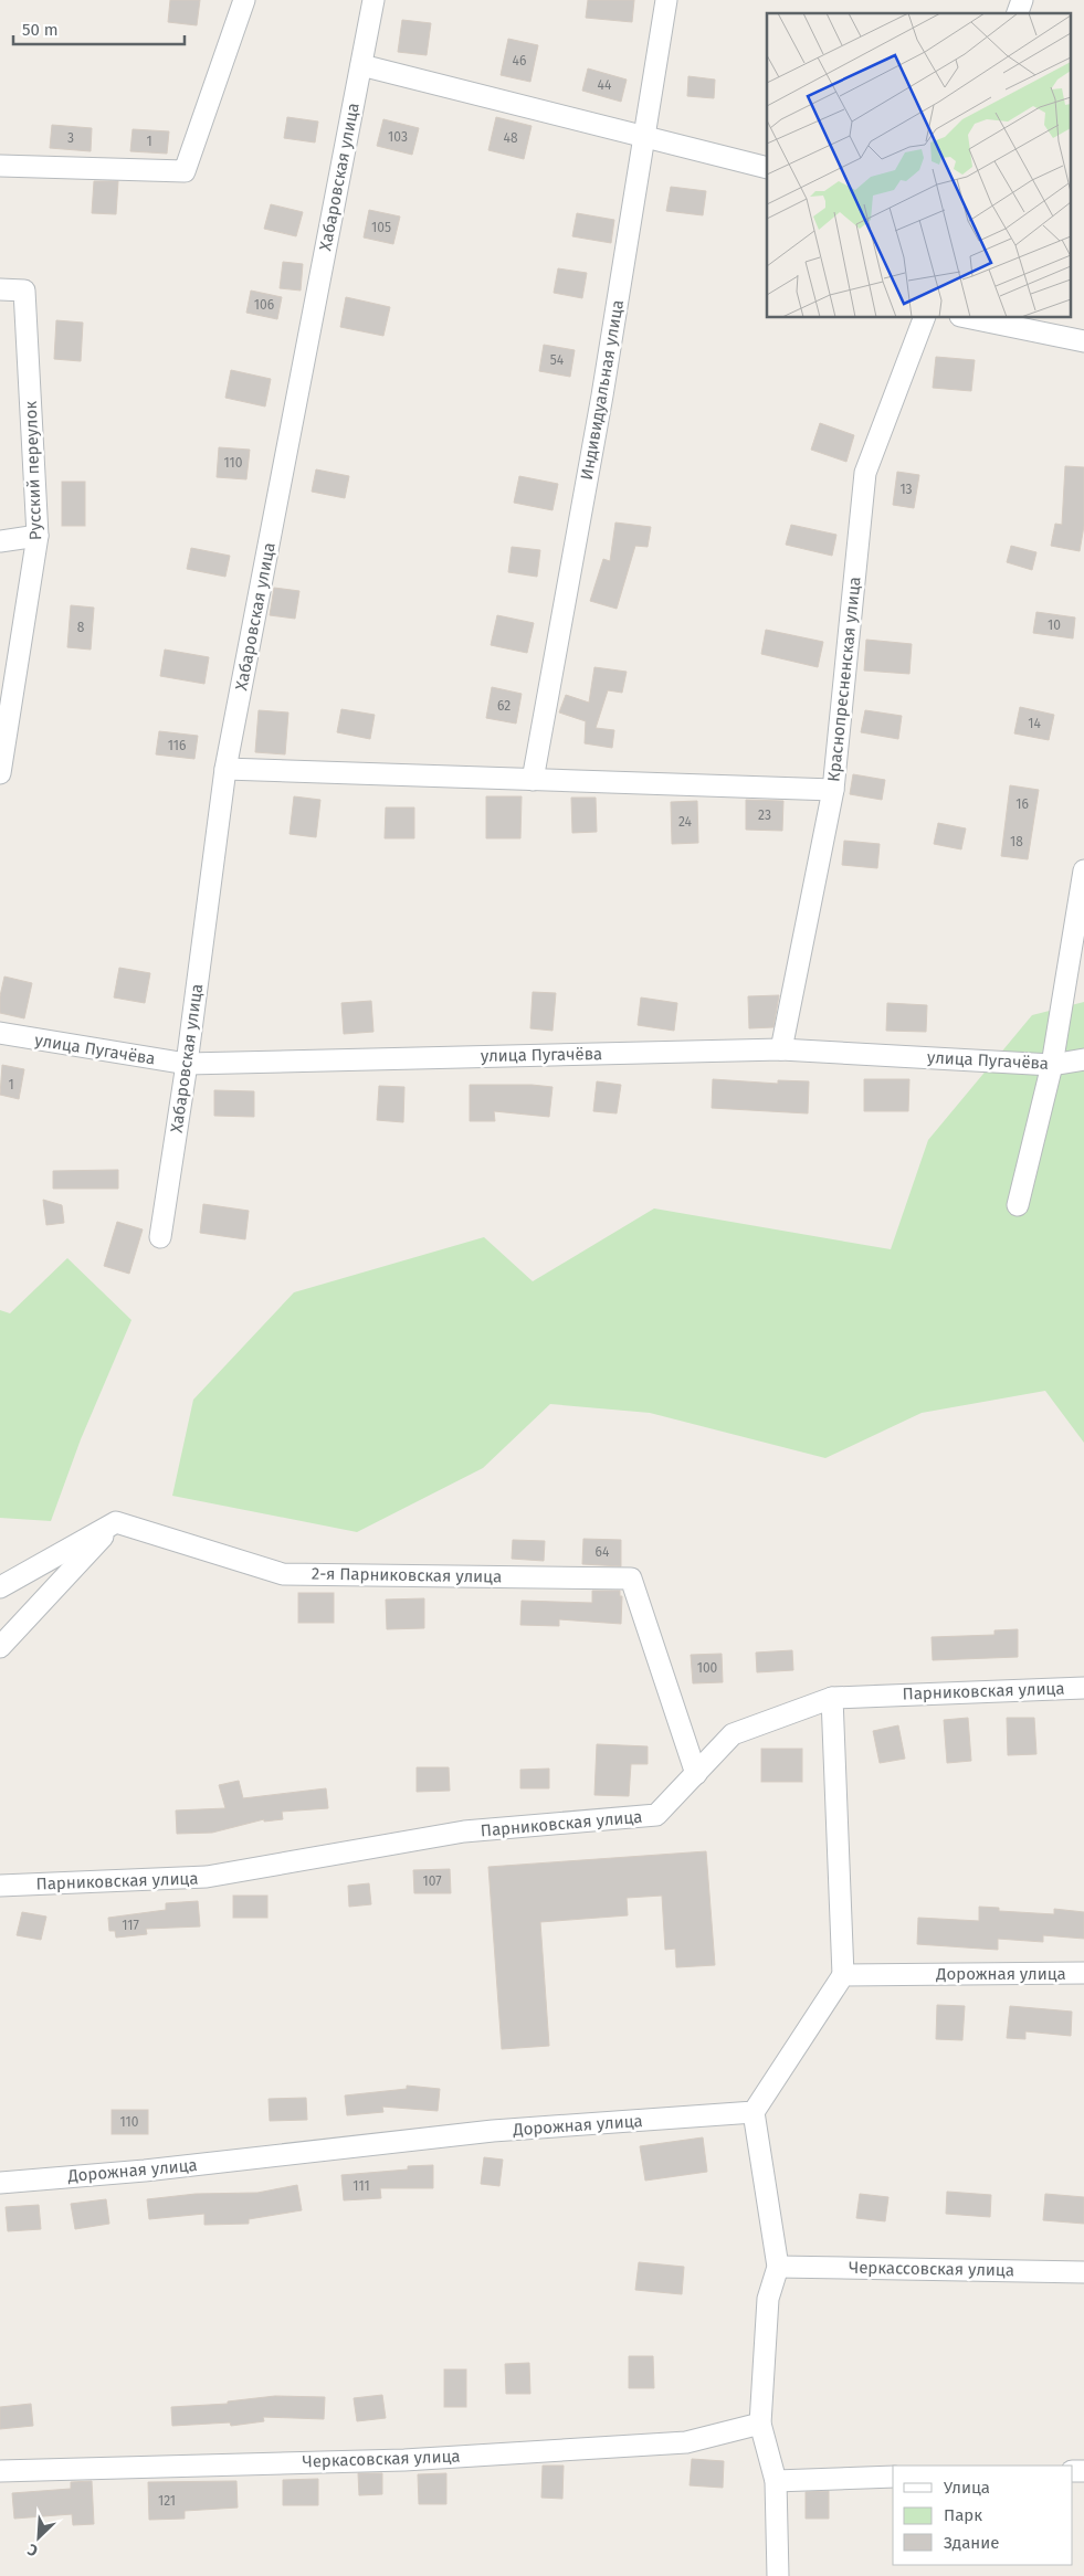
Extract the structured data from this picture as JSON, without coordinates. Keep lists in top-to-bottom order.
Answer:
{
  "streets": {
    "street": [
      "Хабаровская улица",
      "Индивидуальная улица",
      "Русский переулок",
      "Краснопресненская улица",
      "улица Пугачёва",
      "2-я Парниковская улица",
      "Парниковская улица",
      "Дорожная улица",
      "Черкассовская улица",
      "Черкасовская улица"
    ]
  },
  "crossings": [
    ["Хабаровская улица", "улица Пугачёва"],
    ["Краснопресненская улица", "улица Пугачёва"],
    ["2-я Парниковская улица", "Парниковская улица"]
  ],
  "house_numbers": [
    "46",
    "44",
    "103",
    "3",
    "48",
    "1",
    "105",
    "106",
    "54",
    "110",
    "13",
    "10",
    "8",
    "62",
    "14",
    "116",
    "16",
    "23",
    "24",
    "18",
    "1",
    "64",
    "100",
    "107",
    "117",
    "110",
    "111",
    "121"
  ],
  "legend": ["Улица", "Парк", "Здание"],
  "scale_bar": "50 m",
  "north": "bottom left"
}
